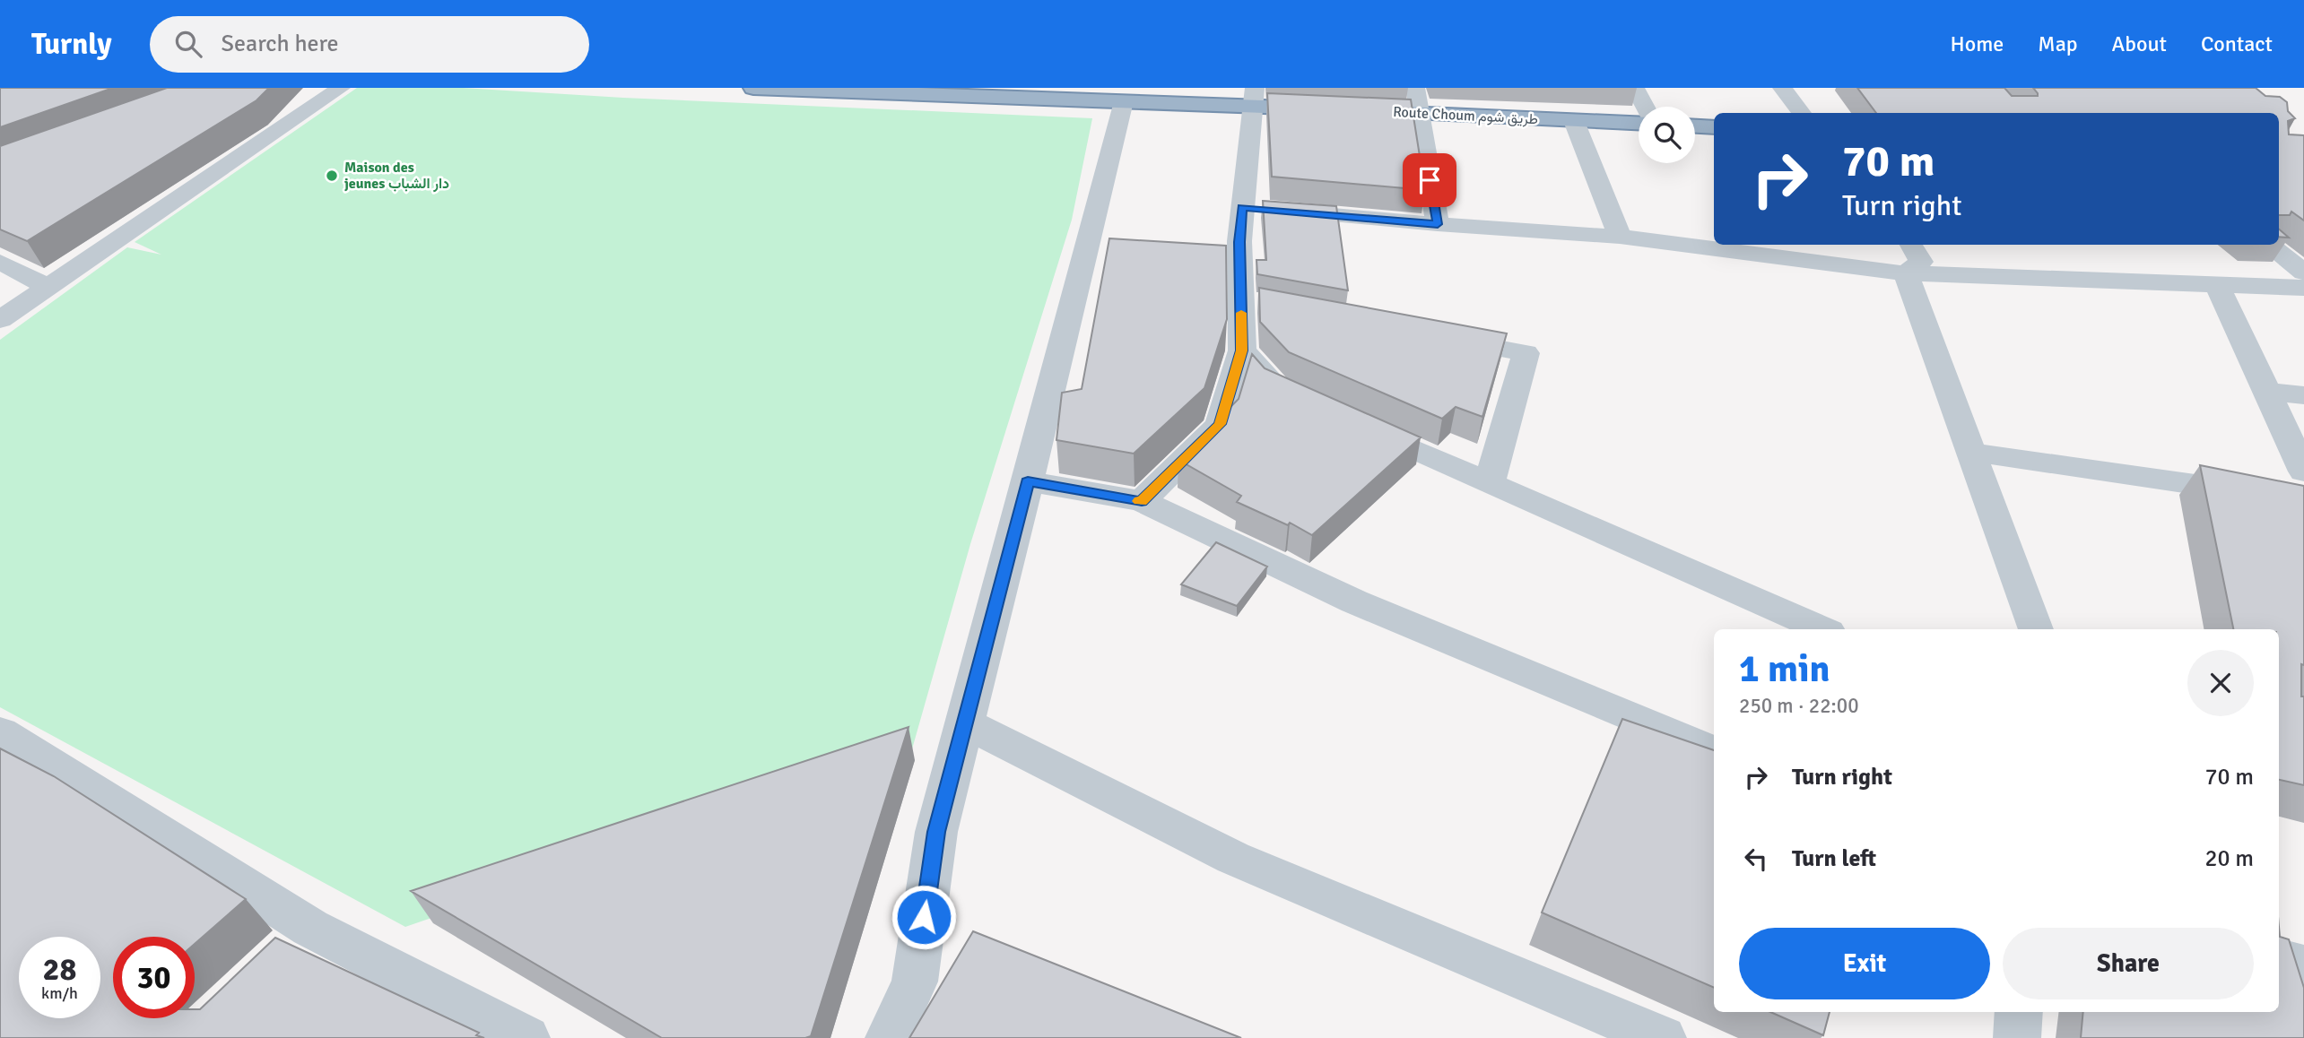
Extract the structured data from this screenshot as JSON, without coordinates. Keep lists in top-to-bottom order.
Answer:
{
  "streets": {
    "highway": ["Route Choum طريق شوم"]
  },
  "places": ["Maison des jeunes دار الشباب"],
  "page": {
    "header": "Turnly",
    "search": "Search here",
    "nav": [
      "Home",
      "Map",
      "About",
      "Contact"
    ],
    "turn": ["70 m", "Turn right"],
    "heading": ["1 min", "250 m · 22:00"],
    "list": [
      {
        "name": "Turn right",
        "value": "70 m"
      },
      {
        "name": "Turn left",
        "value": "20 m"
      }
    ],
    "buttons": ["Exit", "Share"],
    "speed": "28 km/h",
    "limit": "30"
  }
}
